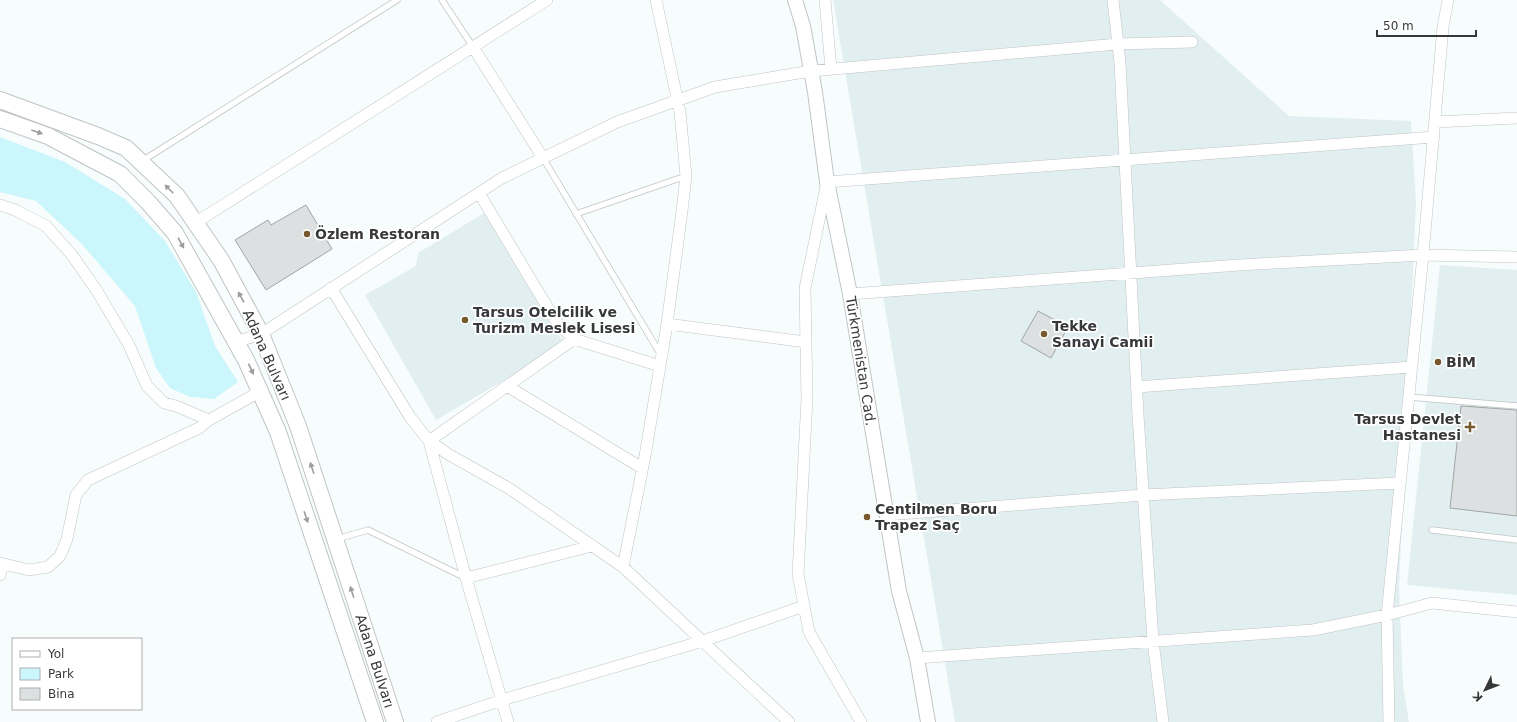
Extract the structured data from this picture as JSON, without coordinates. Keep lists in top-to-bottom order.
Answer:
{
  "streets": {
    "main road": ["Adana Bulvarı"],
    "street": ["Türkmenistan Cad."]
  },
  "places": {
    "other": [
      "Özlem Restoran",
      "Tarsus Otelcilik ve Turizm Meslek Lisesi",
      "Tekke Sanayi Camii",
      "BİM",
      "Centilmen Boru Trapez Saç"
    ],
    "health": ["Tarsus Devlet Hastanesi"]
  },
  "legend": ["Yol", "Park", "Bina"],
  "scale_bar": "50 m",
  "north": "bottom left"
}
